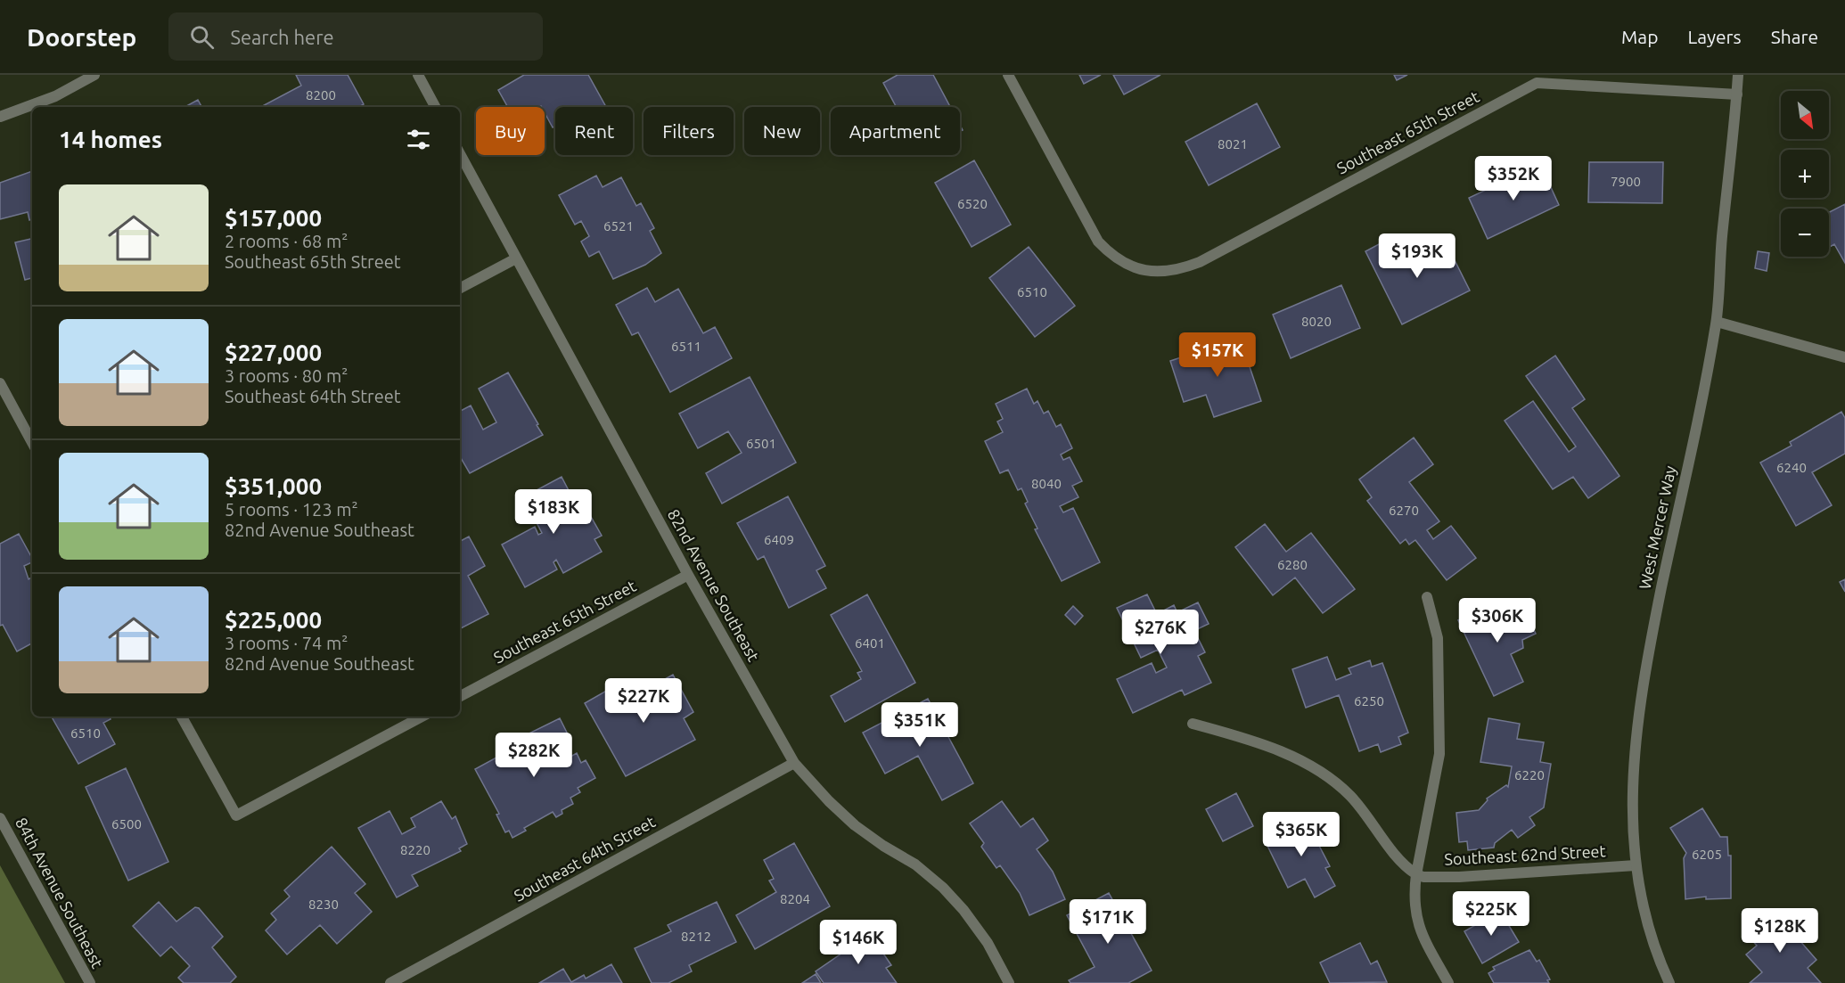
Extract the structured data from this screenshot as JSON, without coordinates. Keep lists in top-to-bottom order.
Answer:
{
  "streets": {
    "street": [
      "Southeast 65th Street",
      "West Mercer Way",
      "82nd Avenue Southeast",
      "Southeast 62nd Street",
      "Southeast 64th Street",
      "84th Avenue Southeast"
    ]
  },
  "crossings": [
    ["Southeast 65th Street", "West Mercer Way"],
    ["Southeast 65th Street", "82nd Avenue Southeast"],
    ["West Mercer Way", "Southeast 62nd Street"],
    ["82nd Avenue Southeast", "Southeast 64th Street"]
  ],
  "house_numbers": [
    "8200",
    "8021",
    "7900",
    "6520",
    "6521",
    "6510",
    "8020",
    "6511",
    "6501",
    "6240",
    "8040",
    "6270",
    "6409",
    "6280",
    "6401",
    "6250",
    "6510",
    "6220",
    "6500",
    "8220",
    "6205",
    "8204",
    "8230",
    "8212"
  ],
  "north": "bottom right",
  "page": {
    "header": "Doorstep",
    "search": "Search here",
    "nav": ["Map", "Layers", "Share"],
    "map_buttons": ["+", "−"],
    "chip": [
      "Buy",
      "Rent",
      "Filters",
      "New",
      "Apartment"
    ],
    "heading": "14 homes",
    "price": [
      "$352K",
      "$193K",
      "$157K",
      "$183K",
      "$306K",
      "$276K",
      "$227K",
      "$351K",
      "$282K",
      "$365K",
      "$225K",
      "$171K",
      "$128K",
      "$146K"
    ],
    "list": [
      {
        "name": "$157,000",
        "note": "2 rooms · 68 m² · Southeast 65th Street"
      },
      {
        "name": "$227,000",
        "note": "3 rooms · 80 m² · Southeast 64th Street"
      },
      {
        "name": "$351,000",
        "note": "5 rooms · 123 m² · 82nd Avenue Southeast"
      },
      {
        "name": "$225,000",
        "note": "3 rooms · 74 m² · 82nd Avenue Southeast"
      }
    ]
  }
}
